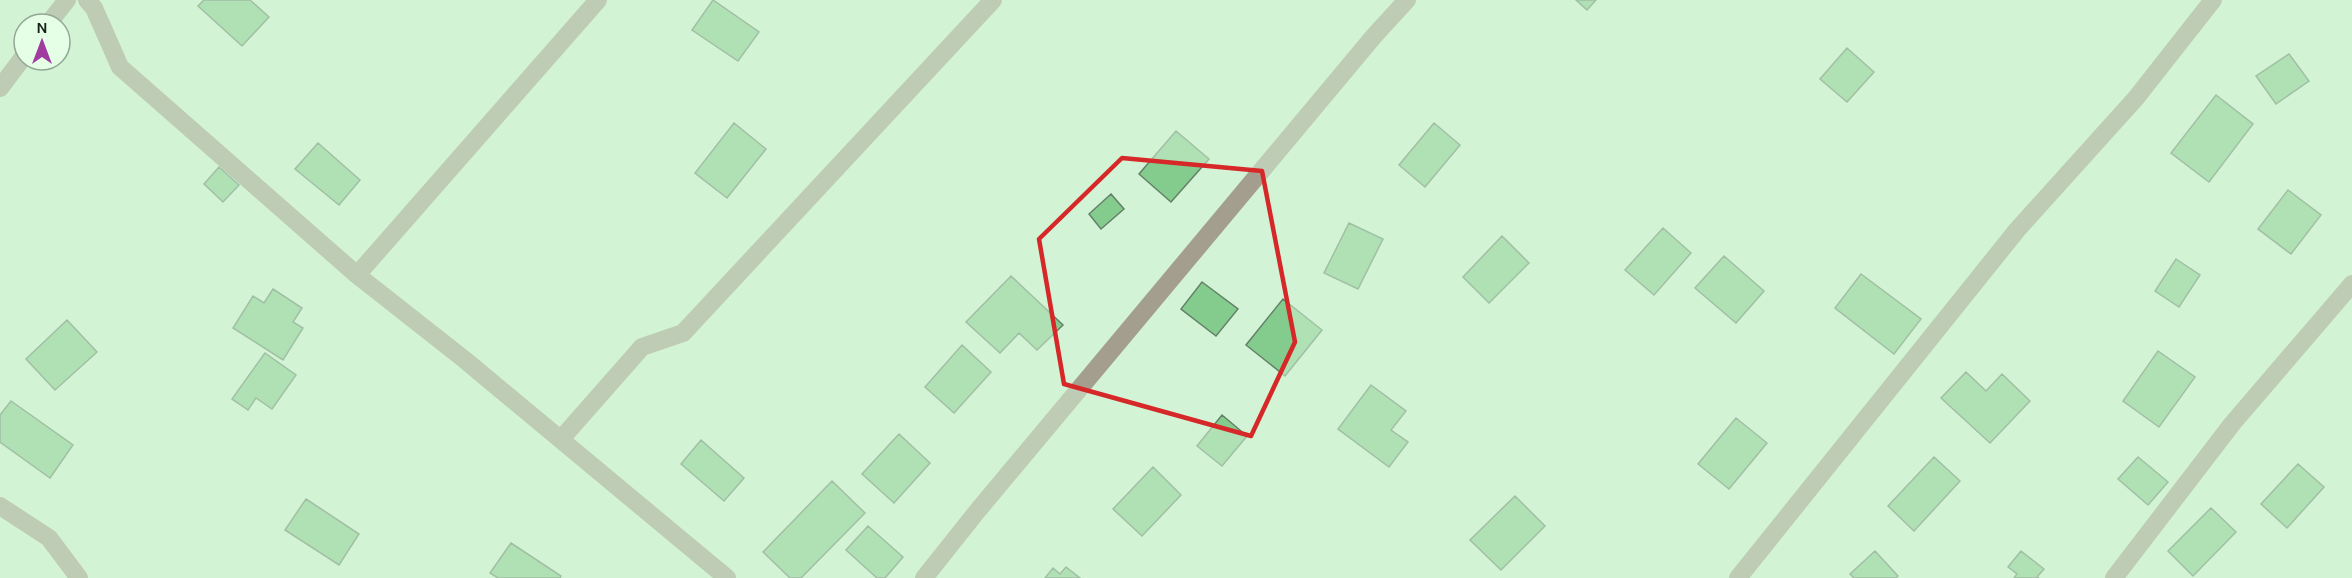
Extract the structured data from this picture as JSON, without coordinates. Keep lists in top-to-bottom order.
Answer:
{
  "north": "top"
}
